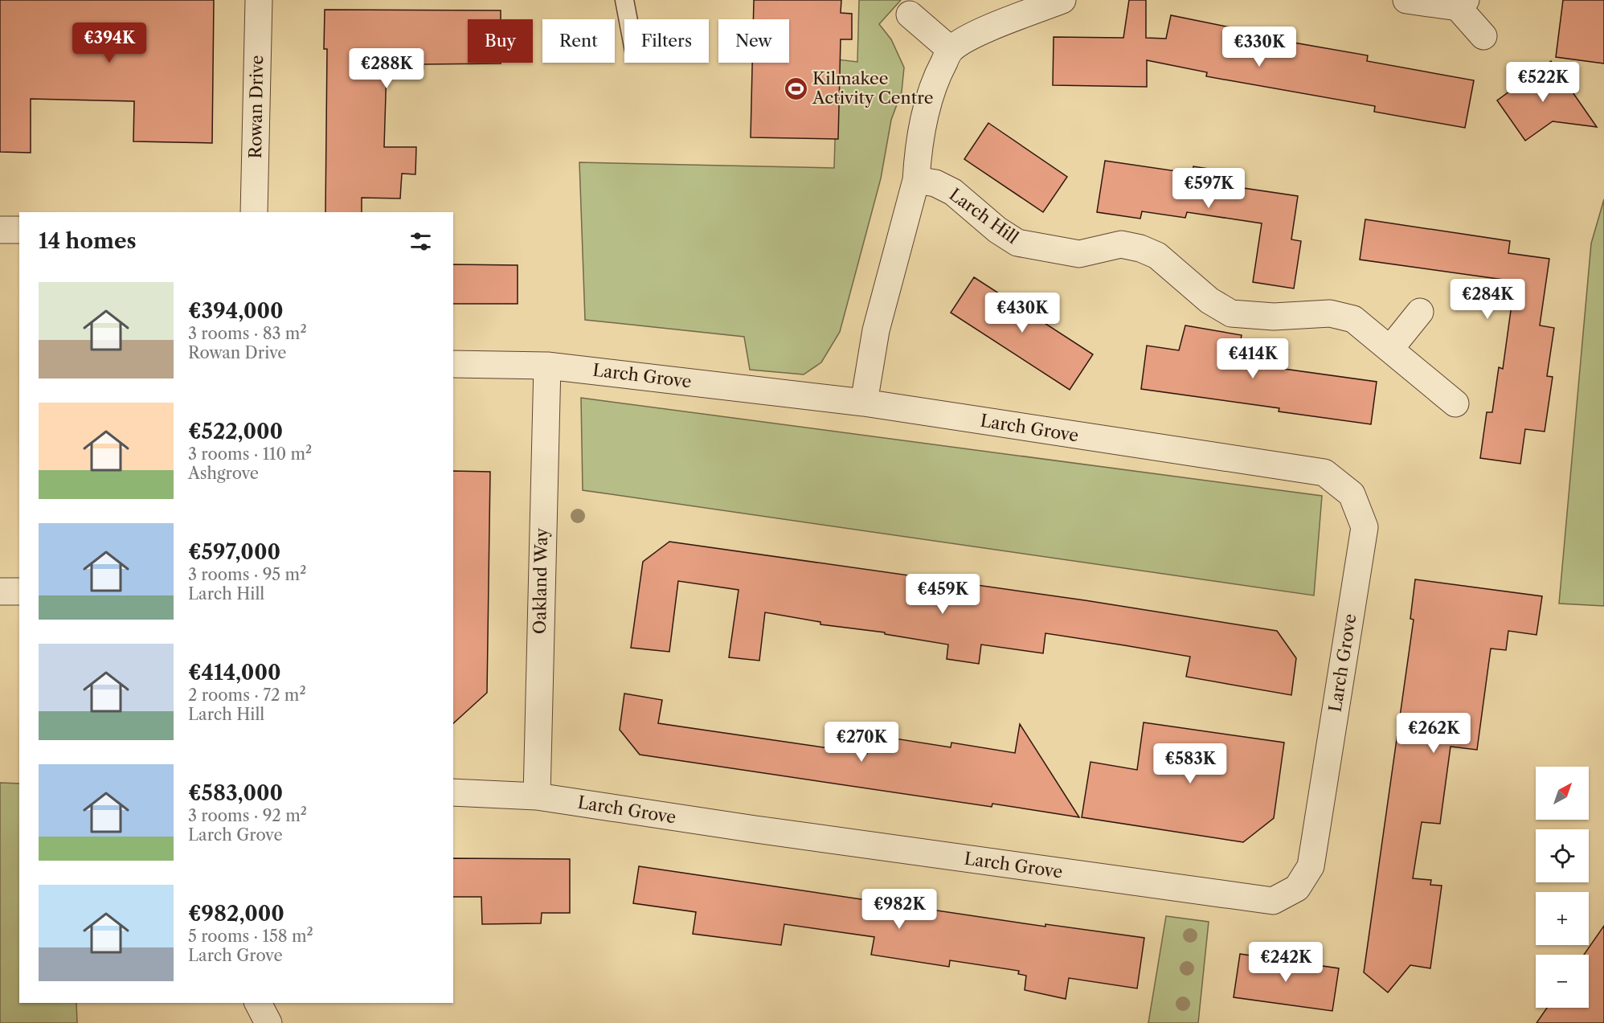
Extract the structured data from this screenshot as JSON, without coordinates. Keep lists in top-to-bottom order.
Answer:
{
  "streets": {
    "street": [
      "Rowan Drive",
      "Larch Hill",
      "Larch Grove",
      "Oakland Way"
    ]
  },
  "crossings": [
    ["Larch Grove", "Oakland Way"]
  ],
  "places": {
    "sports": ["Kilmakee Activity Centre"]
  },
  "north": "top right",
  "page": {
    "chip": [
      "Buy",
      "Rent",
      "Filters",
      "New"
    ],
    "price": [
      "€394K",
      "€330K",
      "€288K",
      "€522K",
      "€597K",
      "€284K",
      "€430K",
      "€414K",
      "€459K",
      "€262K",
      "€270K",
      "€583K",
      "€982K",
      "€242K"
    ],
    "heading": "14 homes",
    "list": [
      {
        "name": "€394,000",
        "note": "3 rooms · 83 m² · Rowan Drive"
      },
      {
        "name": "€522,000",
        "note": "3 rooms · 110 m² · Ashgrove"
      },
      {
        "name": "€597,000",
        "note": "3 rooms · 95 m² · Larch Hill"
      },
      {
        "name": "€414,000",
        "note": "2 rooms · 72 m² · Larch Hill"
      },
      {
        "name": "€583,000",
        "note": "3 rooms · 92 m² · Larch Grove"
      },
      {
        "name": "€982,000",
        "note": "5 rooms · 158 m² · Larch Grove"
      }
    ],
    "map_buttons": ["+", "−"]
  }
}
